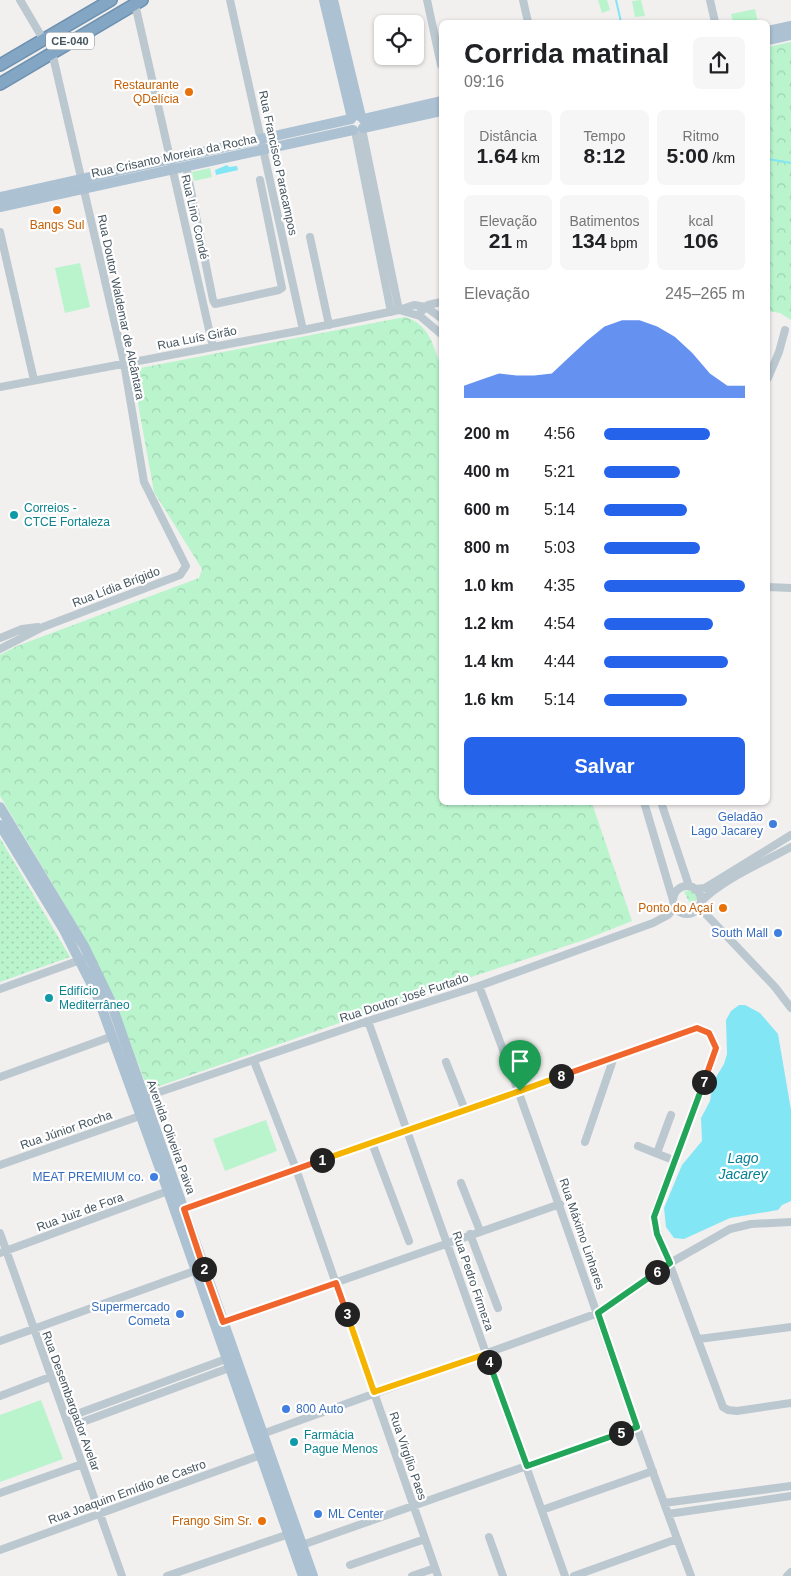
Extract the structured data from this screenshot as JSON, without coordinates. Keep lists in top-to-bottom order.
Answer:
{
  "streets": {
    "highway": ["CE-040"],
    "main road": ["Rua Crisanto Moreira da Rocha", "Avenida Oliveira Paiva"],
    "street": [
      "Rua Francisco Paracampos",
      "Rua Lino Condé",
      "Rua Doutor Waldemar de Alcântara",
      "Rua Luís Girão",
      "Rua Lídia Brígido",
      "Rua Doutor José Furtado",
      "Rua Júnior Rocha",
      "Rua Juiz de Fora",
      "Rua Máximo Linhares",
      "Rua Pedro Firmeza",
      "Rua Desembargador Avelar",
      "Rua Virgílio Paes",
      "Rua Joaquim Emídio de Castro"
    ]
  },
  "crossings": [
    ["CE-040", "Rua Lino Condé"],
    ["CE-040", "Rua Doutor Waldemar de Alcântara"],
    ["Rua Crisanto Moreira da Rocha", "Rua Francisco Paracampos"],
    ["Rua Crisanto Moreira da Rocha", "Rua Lino Condé"],
    ["Rua Crisanto Moreira da Rocha", "Rua Doutor Waldemar de Alcântara"],
    ["Rua Francisco Paracampos", "Rua Luís Girão"],
    ["Rua Lino Condé", "Rua Luís Girão"],
    ["Rua Doutor Waldemar de Alcântara", "Rua Luís Girão"],
    ["Rua Doutor Waldemar de Alcântara", "Rua Lídia Brígido"],
    ["Rua Doutor José Furtado", "Avenida Oliveira Paiva"],
    ["Rua Doutor José Furtado", "Rua Máximo Linhares"],
    ["Rua Doutor José Furtado", "Rua Pedro Firmeza"],
    ["Rua Doutor José Furtado", "Rua Virgílio Paes"],
    ["Rua Júnior Rocha", "Avenida Oliveira Paiva"],
    ["Avenida Oliveira Paiva", "Rua Juiz de Fora"],
    ["Avenida Oliveira Paiva", "Rua Joaquim Emídio de Castro"],
    ["Rua Juiz de Fora", "Rua Desembargador Avelar"],
    ["Rua Desembargador Avelar", "Rua Joaquim Emídio de Castro"]
  ],
  "water": ["Lago Jacarey"],
  "places": [
    "Restaurante QDelícia",
    "Bangs Sul",
    "Correios - CTCE Fortaleza",
    "Geladão Lago Jacarey",
    "Ponto do Açaí",
    "South Mall",
    "Edifício Mediterrâneo",
    "MEAT PREMIUM co.",
    "Supermercado Cometa",
    "800 Auto",
    "Farmácia Pague Menos",
    "ML Center",
    "Frango Sim Sr."
  ],
  "page": {
    "heading": ["Corrida matinal", "09:16"],
    "stats": [
      ["Distância", "1.64 km"],
      ["Tempo", "8:12"],
      ["Ritmo", "5:00 /km"],
      ["Elevação", "21 m"],
      ["Batimentos", "134 bpm"],
      ["kcal", "106"]
    ],
    "chart": ["Elevação", "245–265 m"],
    "list": [
      {
        "name": "200 m",
        "note": "4:56"
      },
      {
        "name": "400 m",
        "note": "5:21"
      },
      {
        "name": "600 m",
        "note": "5:14"
      },
      {
        "name": "800 m",
        "note": "5:03"
      },
      {
        "name": "1.0 km",
        "note": "4:35"
      },
      {
        "name": "1.2 km",
        "note": "4:54"
      },
      {
        "name": "1.4 km",
        "note": "4:44"
      },
      {
        "name": "1.6 km",
        "note": "5:14"
      }
    ],
    "buttons": "Salvar",
    "pins": [
      "8",
      "7",
      "1",
      "2",
      "6",
      "3",
      "4",
      "5"
    ]
  }
}
